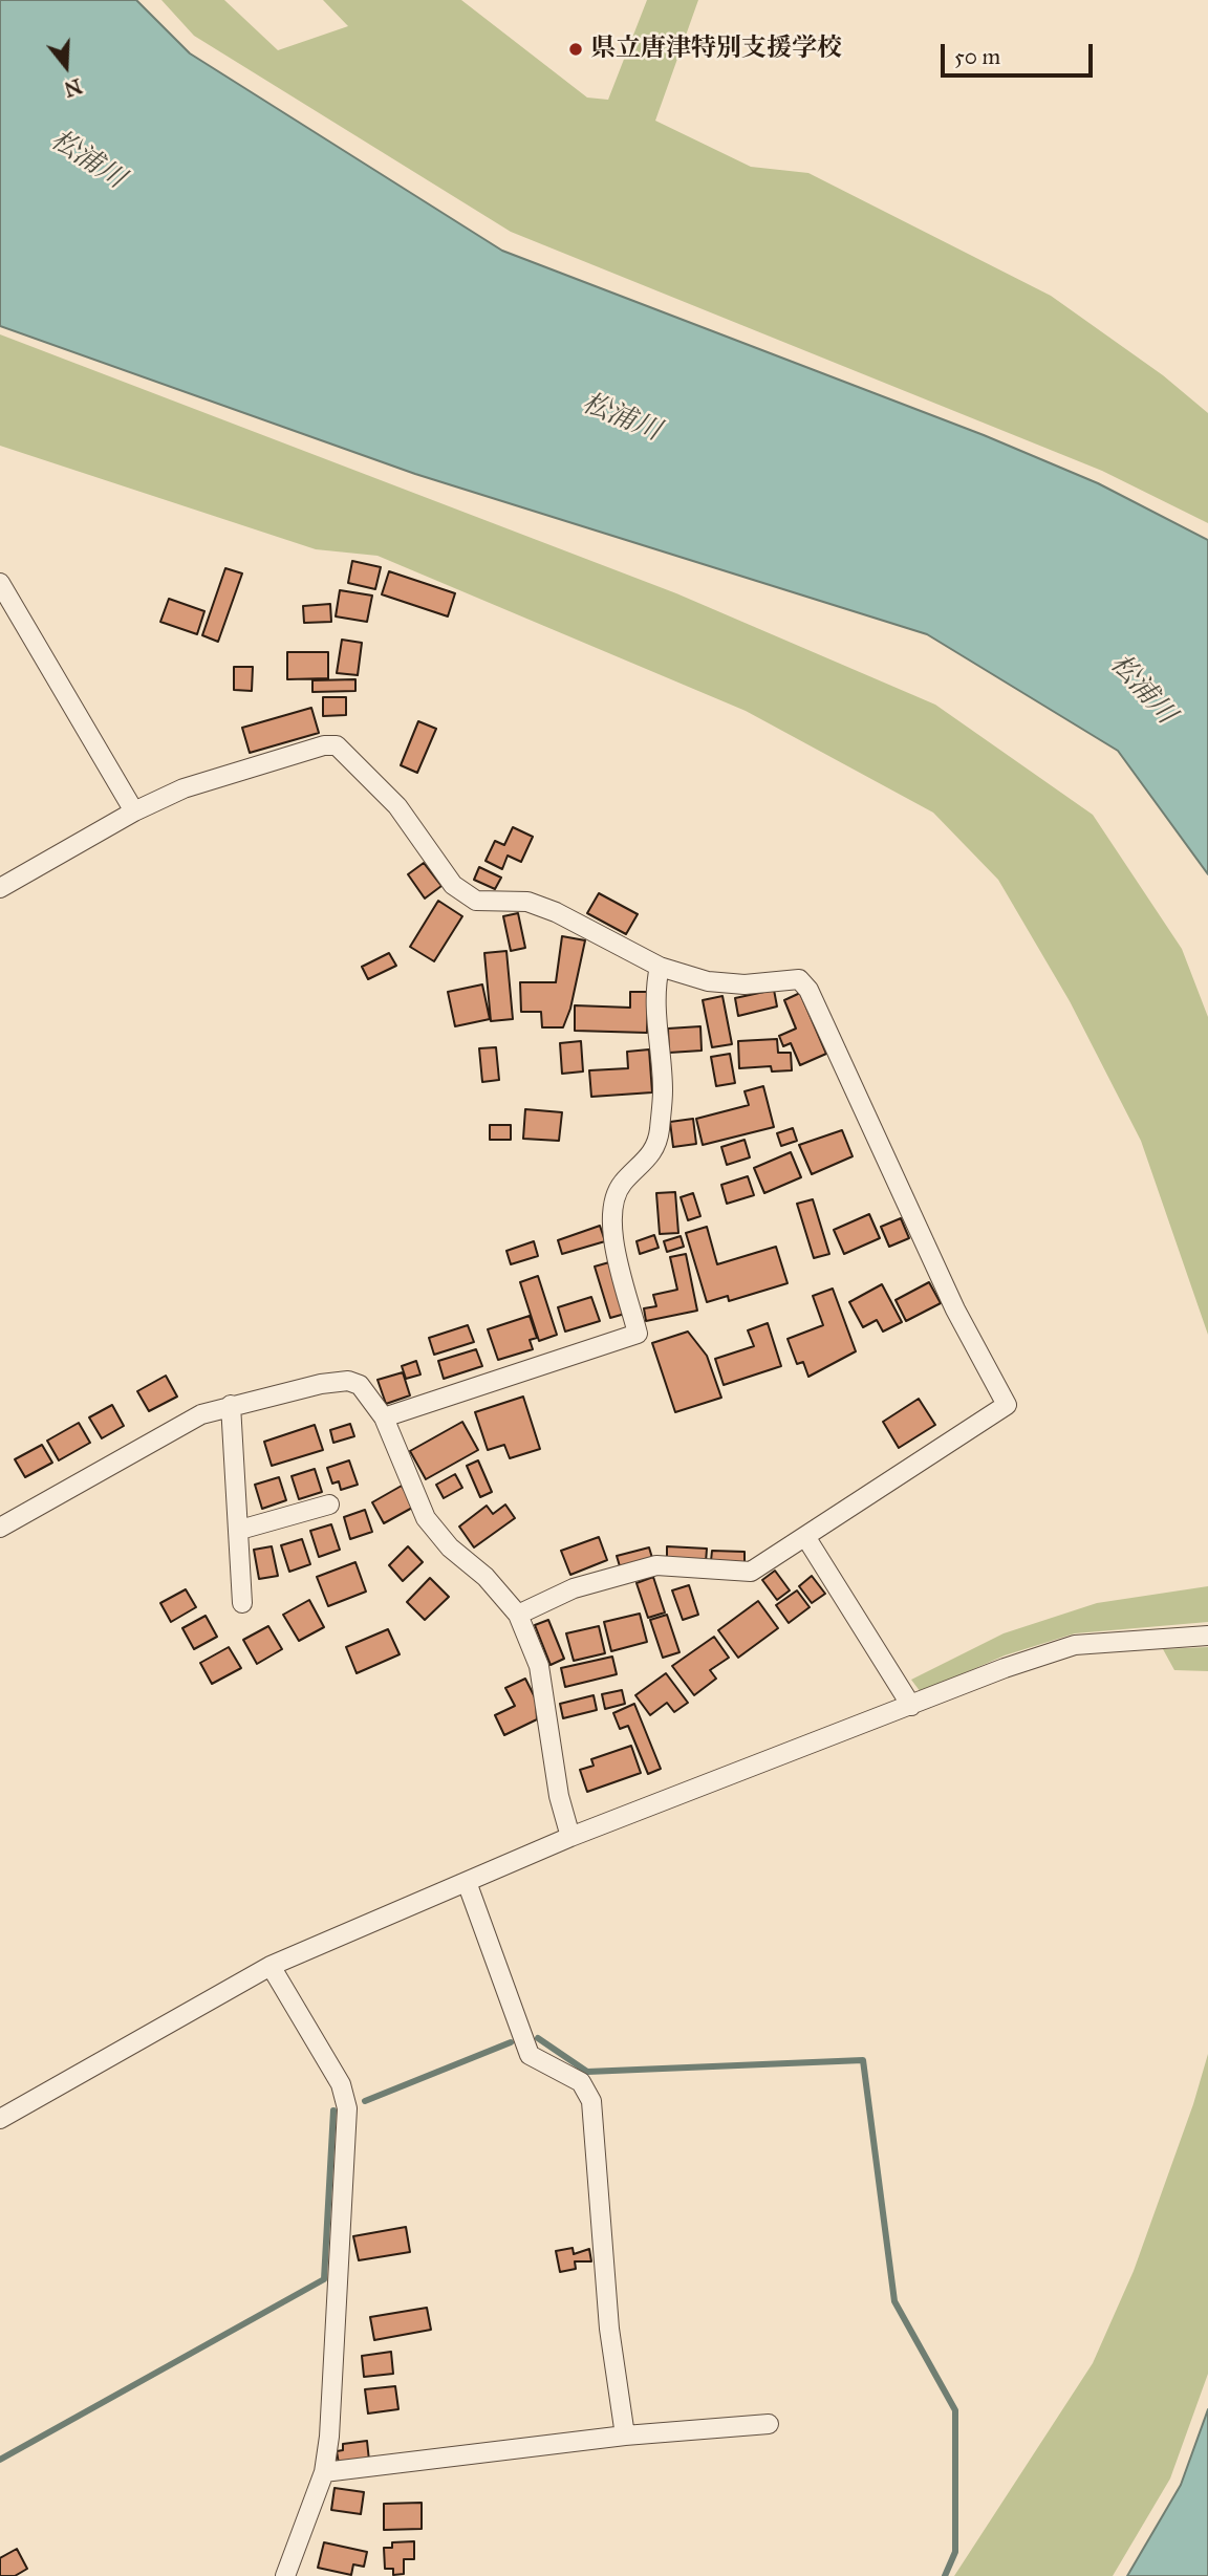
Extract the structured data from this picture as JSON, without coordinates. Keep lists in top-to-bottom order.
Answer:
{
  "water": ["松浦川"],
  "places": ["県立唐津特別支援学校"],
  "scale_bar": "50 m",
  "north": "bottom"
}
